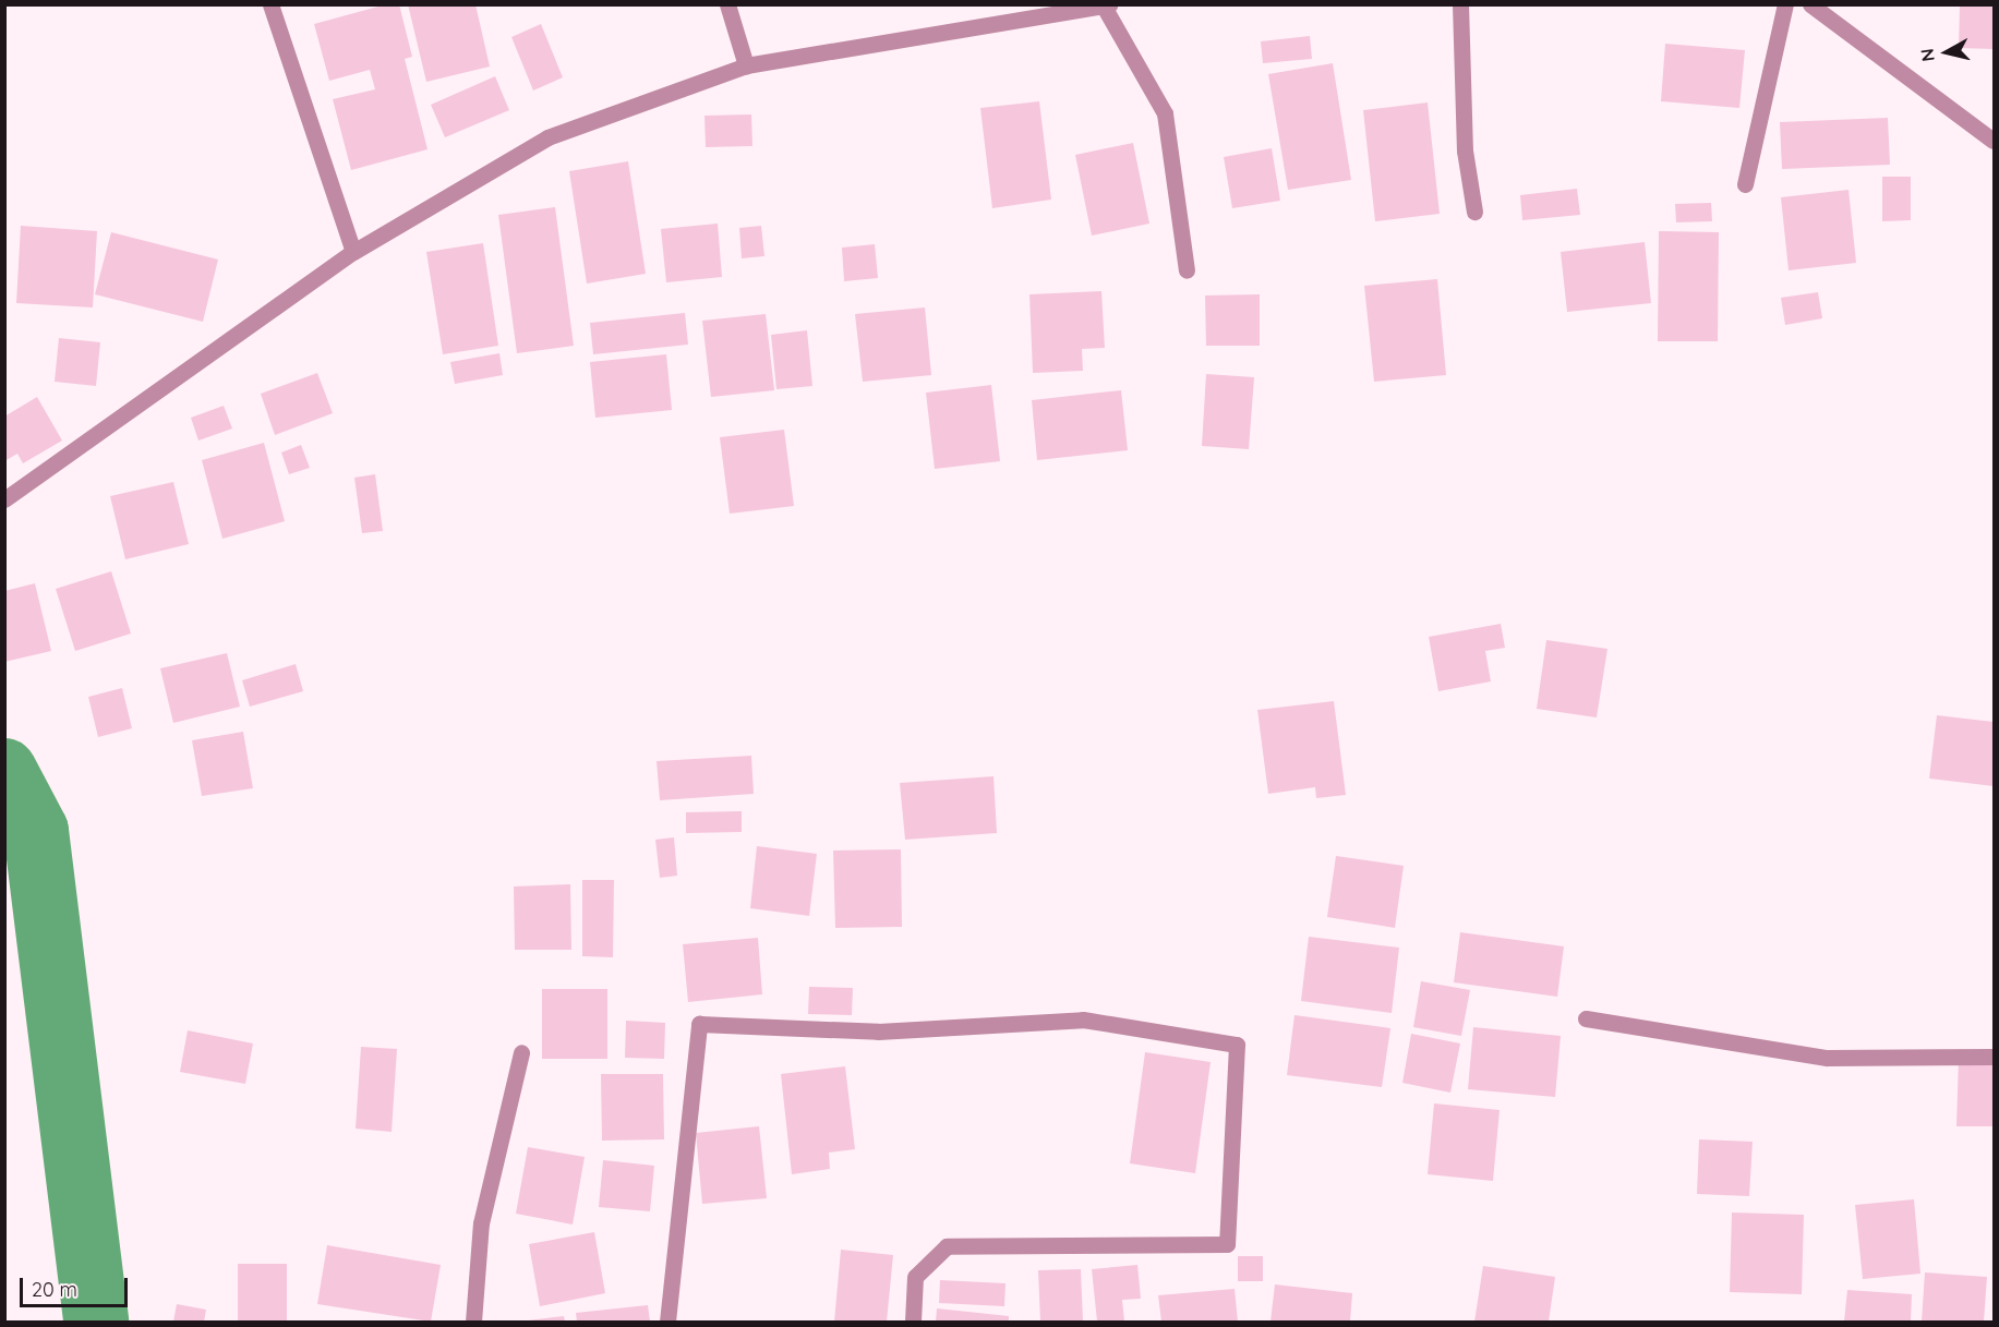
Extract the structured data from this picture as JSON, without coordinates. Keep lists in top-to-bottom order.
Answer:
{
  "scale_bar": "20 m",
  "north": "left"
}
